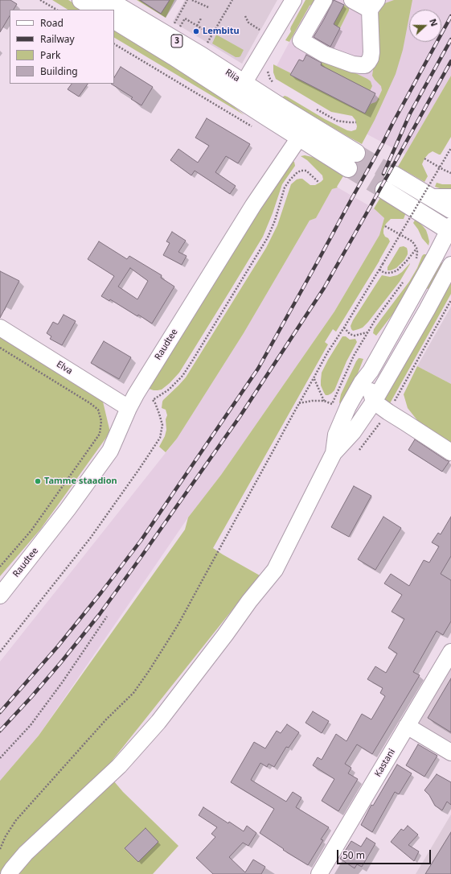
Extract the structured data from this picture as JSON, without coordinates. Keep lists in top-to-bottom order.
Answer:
{
  "streets": {
    "highway": ["3", "Riia"],
    "street": ["Raudtee", "Elva", "Kastani"]
  },
  "crossings": [
    ["Riia", "Raudtee"],
    ["Raudtee", "Elva"]
  ],
  "places": ["Lembitu", "Tamme staadion"],
  "legend": [
    "Road",
    "Railway",
    "Park",
    "Building"
  ],
  "scale_bar": "50 m",
  "north": "right"
}
